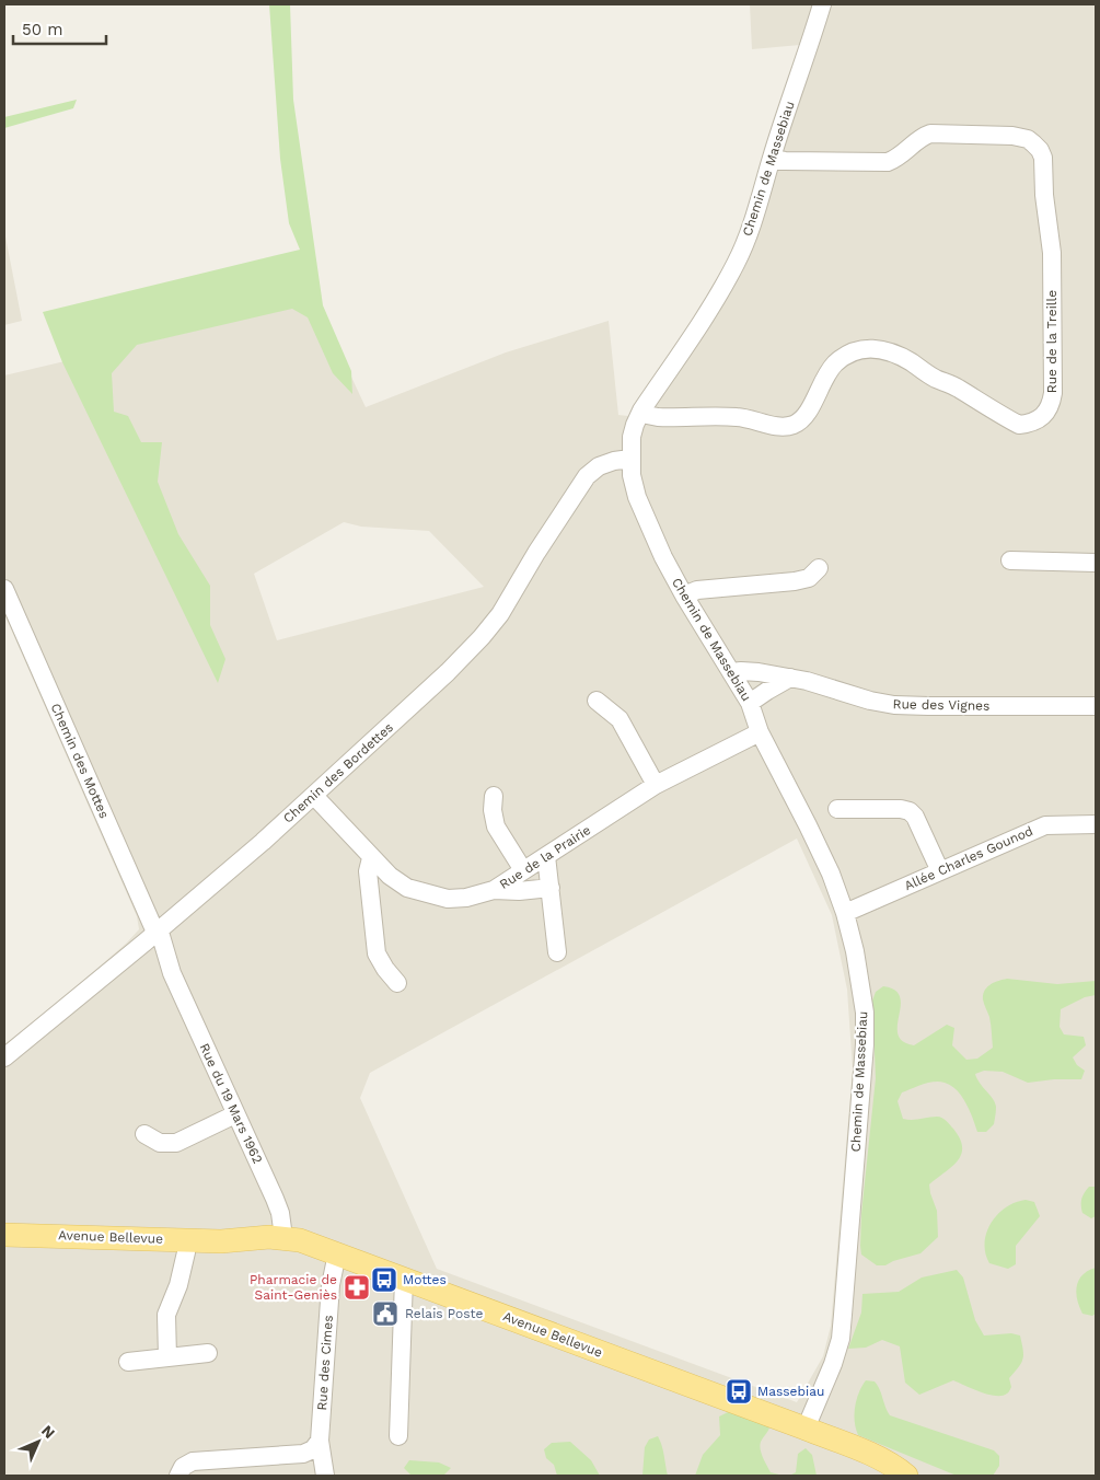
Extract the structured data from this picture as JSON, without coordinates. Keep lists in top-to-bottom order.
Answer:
{
  "streets": {
    "main road": ["Avenue Bellevue"],
    "street": [
      "Chemin de Massebiau",
      "Rue de la Treille",
      "Rue des Vignes",
      "Chemin des Mottes",
      "Chemin des Bordettes",
      "Rue de la Prairie",
      "Allée Charles Gounod",
      "Rue du 19 Mars 1962",
      "Rue des Cimes"
    ]
  },
  "crossings": [
    ["Chemin de Massebiau", "Rue de la Treille"],
    ["Chemin de Massebiau", "Rue des Vignes"],
    ["Chemin de Massebiau", "Chemin des Bordettes"],
    ["Chemin de Massebiau", "Rue de la Prairie"],
    ["Chemin de Massebiau", "Allée Charles Gounod"],
    ["Chemin de Massebiau", "Avenue Bellevue"],
    ["Chemin des Mottes", "Chemin des Bordettes"],
    ["Chemin des Mottes", "Rue du 19 Mars 1962"],
    ["Chemin des Bordettes", "Rue de la Prairie"],
    ["Chemin des Bordettes", "Rue du 19 Mars 1962"],
    ["Rue du 19 Mars 1962", "Avenue Bellevue"],
    ["Avenue Bellevue", "Rue des Cimes"]
  ],
  "places": {
    "bus stop": ["Mottes", "Massebiau"],
    "pharmacy": ["Pharmacie de Saint-Geniès"],
    "public building": ["Relais Poste"]
  },
  "scale_bar": "50 m",
  "north": "top right"
}
